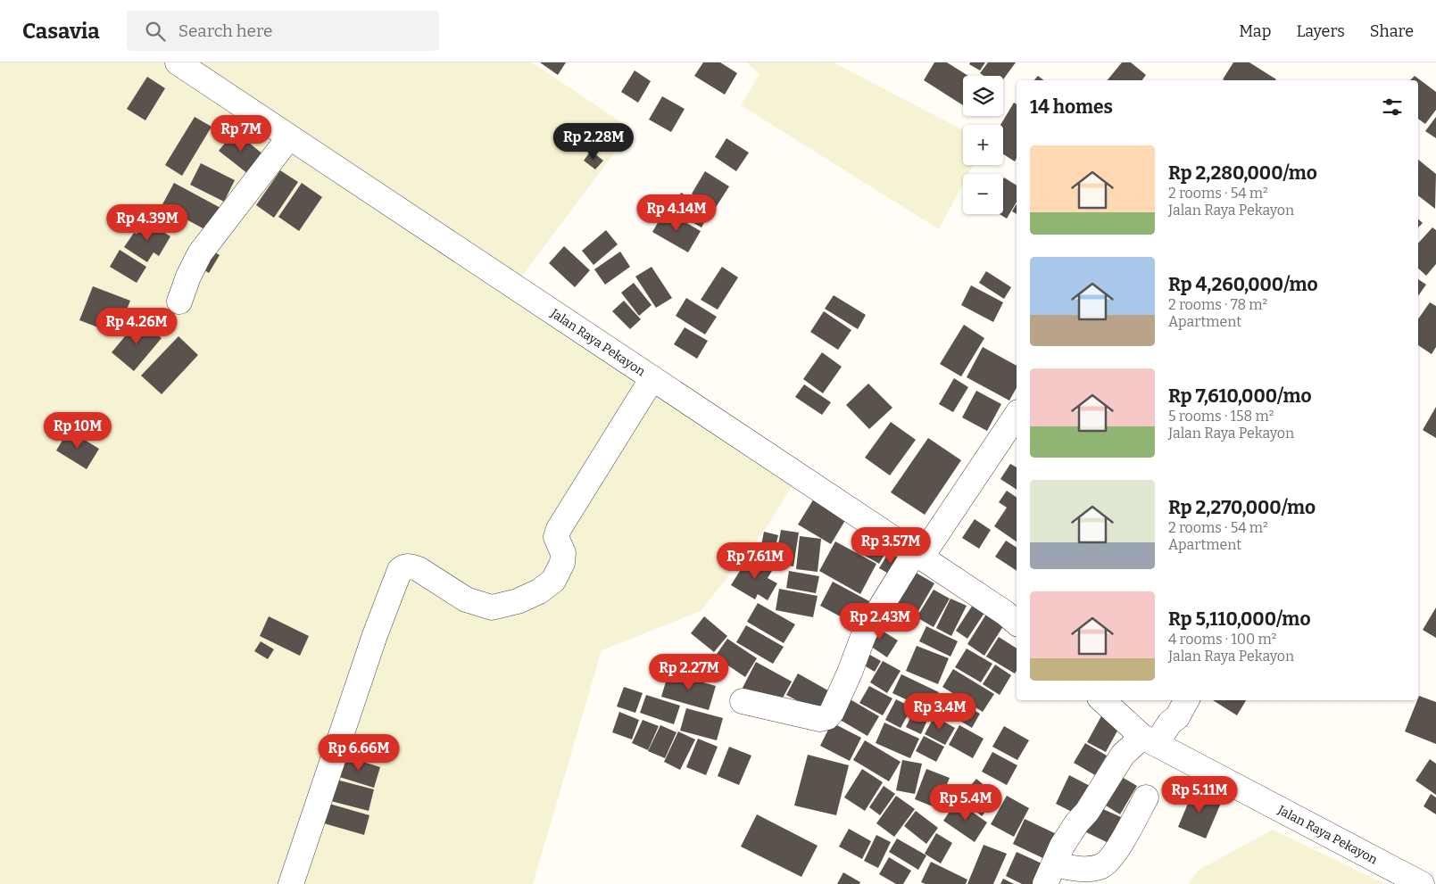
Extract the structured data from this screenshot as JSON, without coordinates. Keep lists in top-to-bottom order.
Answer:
{
  "streets": {
    "street": ["Jalan Raya Pekayon"]
  },
  "page": {
    "header": "Casavia",
    "search": "Search here",
    "nav": ["Map", "Layers", "Share"],
    "map_buttons": ["+", "−"],
    "heading": "14 homes",
    "price": [
      "Rp 7M",
      "Rp 2.28M",
      "Rp 4.14M",
      "Rp 4.39M",
      "Rp 4.26M",
      "Rp 10M",
      "Rp 3.57M",
      "Rp 7.61M",
      "Rp 2.43M",
      "Rp 2.27M",
      "Rp 3.4M",
      "Rp 6.66M",
      "Rp 5.11M",
      "Rp 5.4M"
    ],
    "list": [
      {
        "name": "Rp 2,280,000/mo",
        "note": "2 rooms · 54 m² · Jalan Raya Pekayon"
      },
      {
        "name": "Rp 4,260,000/mo",
        "note": "2 rooms · 78 m² · Apartment"
      },
      {
        "name": "Rp 7,610,000/mo",
        "note": "5 rooms · 158 m² · Jalan Raya Pekayon"
      },
      {
        "name": "Rp 2,270,000/mo",
        "note": "2 rooms · 54 m² · Apartment"
      },
      {
        "name": "Rp 5,110,000/mo",
        "note": "4 rooms · 100 m² · Jalan Raya Pekayon"
      }
    ]
  }
}
